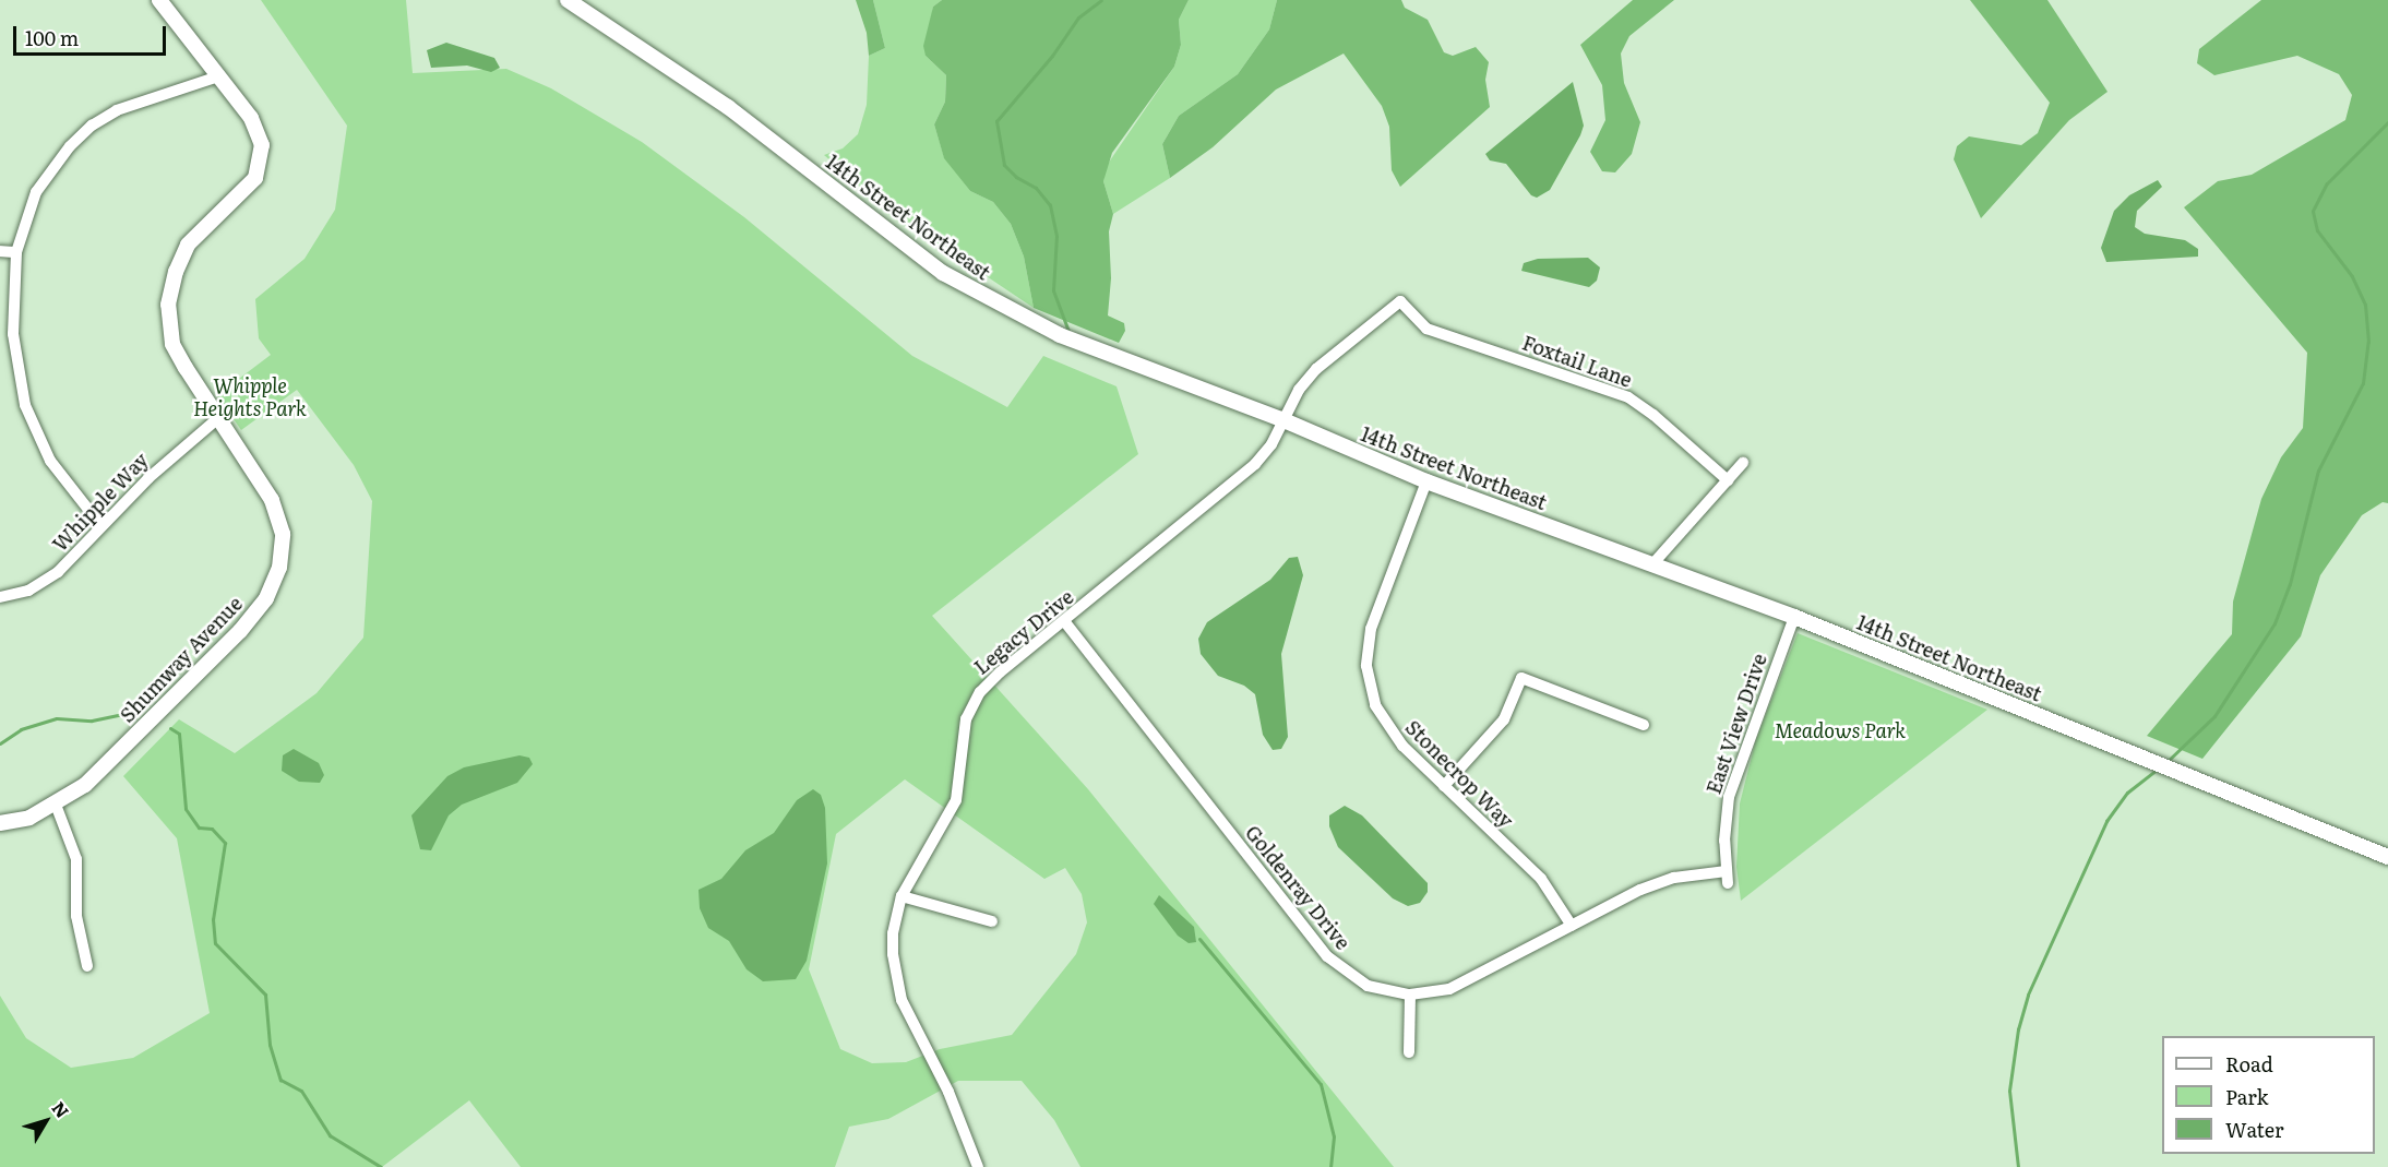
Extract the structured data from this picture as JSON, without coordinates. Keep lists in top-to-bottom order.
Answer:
{
  "streets": {
    "street": [
      "14th Street Northeast",
      "Foxtail Lane",
      "Whipple Way",
      "Legacy Drive",
      "Shumway Avenue",
      "East View Drive",
      "Stonecrop Way",
      "Goldenray Drive"
    ]
  },
  "crossings": [
    ["14th Street Northeast", "Legacy Drive"],
    ["14th Street Northeast", "East View Drive"],
    ["14th Street Northeast", "Stonecrop Way"],
    ["Foxtail Lane", "Legacy Drive"],
    ["Whipple Way", "Shumway Avenue"],
    ["Legacy Drive", "Goldenray Drive"],
    ["East View Drive", "Goldenray Drive"],
    ["Stonecrop Way", "Goldenray Drive"]
  ],
  "parks": ["Whipple Heights Park", "Meadows Park"],
  "legend": ["Road", "Park", "Water"],
  "scale_bar": "100 m",
  "north": "top right"
}
